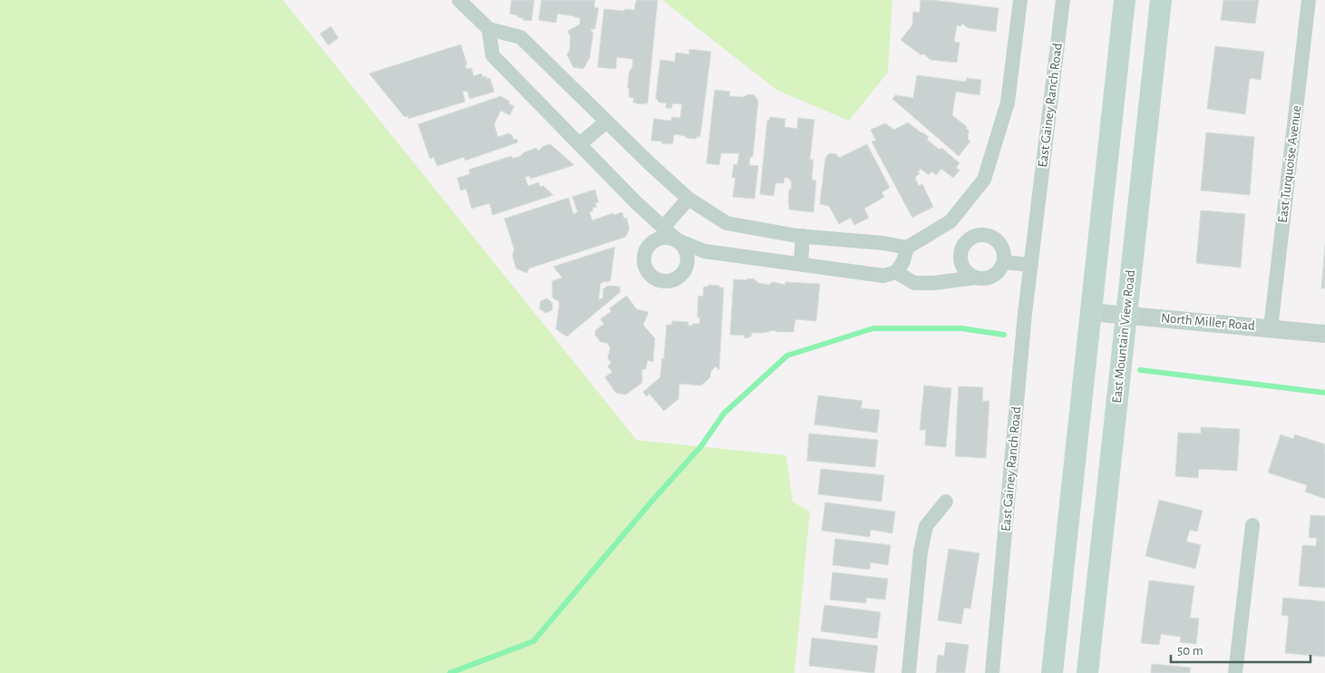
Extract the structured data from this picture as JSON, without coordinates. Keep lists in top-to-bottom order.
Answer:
{
  "streets": {
    "main road": ["East Mountain View Road"],
    "street": ["East Gainey Ranch Road", "East Turquoise Avenue", "North Miller Road"]
  },
  "crossings": [
    ["East Turquoise Avenue", "North Miller Road"],
    ["North Miller Road", "East Mountain View Road"]
  ],
  "scale_bar": "50 m"
}
